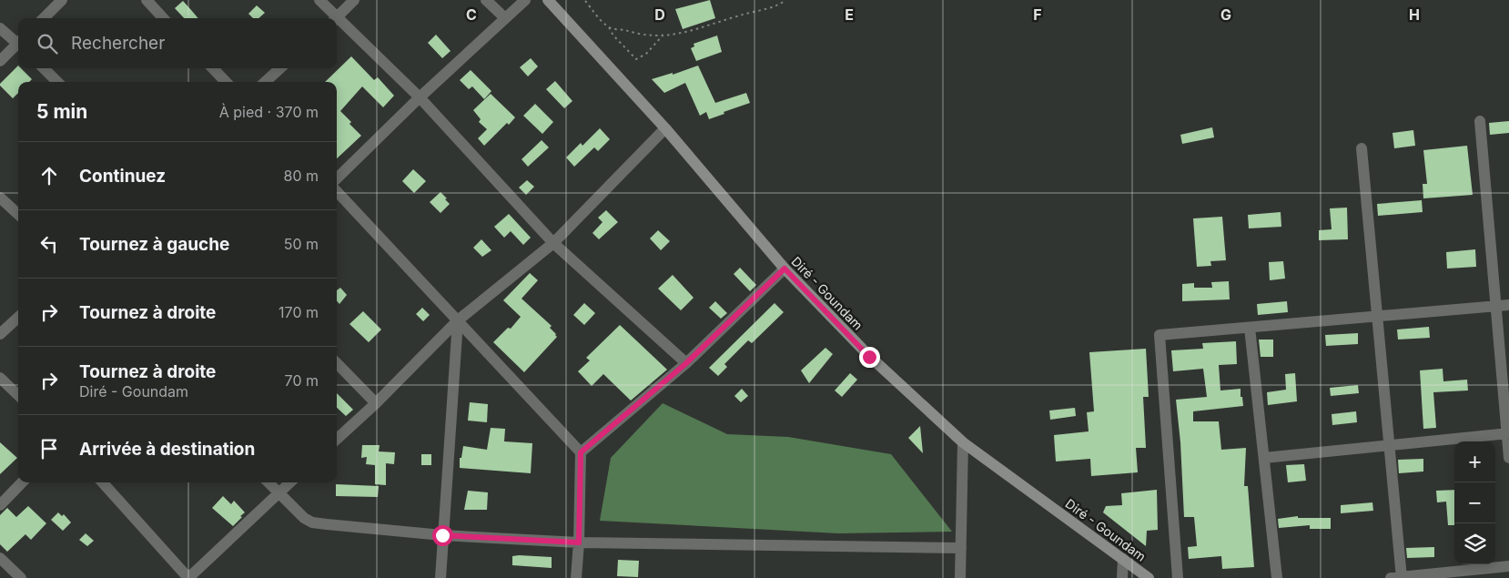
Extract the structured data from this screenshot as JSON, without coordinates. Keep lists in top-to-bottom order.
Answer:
{
  "streets": {
    "main road": ["Diré - Goundam"]
  },
  "page": {
    "search": "Rechercher",
    "heading": ["5 min", "À pied · 370 m"],
    "list": [
      ["Continuez", "80 m"],
      ["Tournez à gauche", "50 m"],
      ["Tournez à droite", "170 m"],
      ["Tournez à droite", "Diré - Goundam", "70 m"],
      "Arrivée à destination"
    ],
    "map_buttons": ["+", "−"]
  },
  "grid": {
    "columns": [
      "C",
      "D",
      "E",
      "F",
      "G",
      "H"
    ]
  }
}
